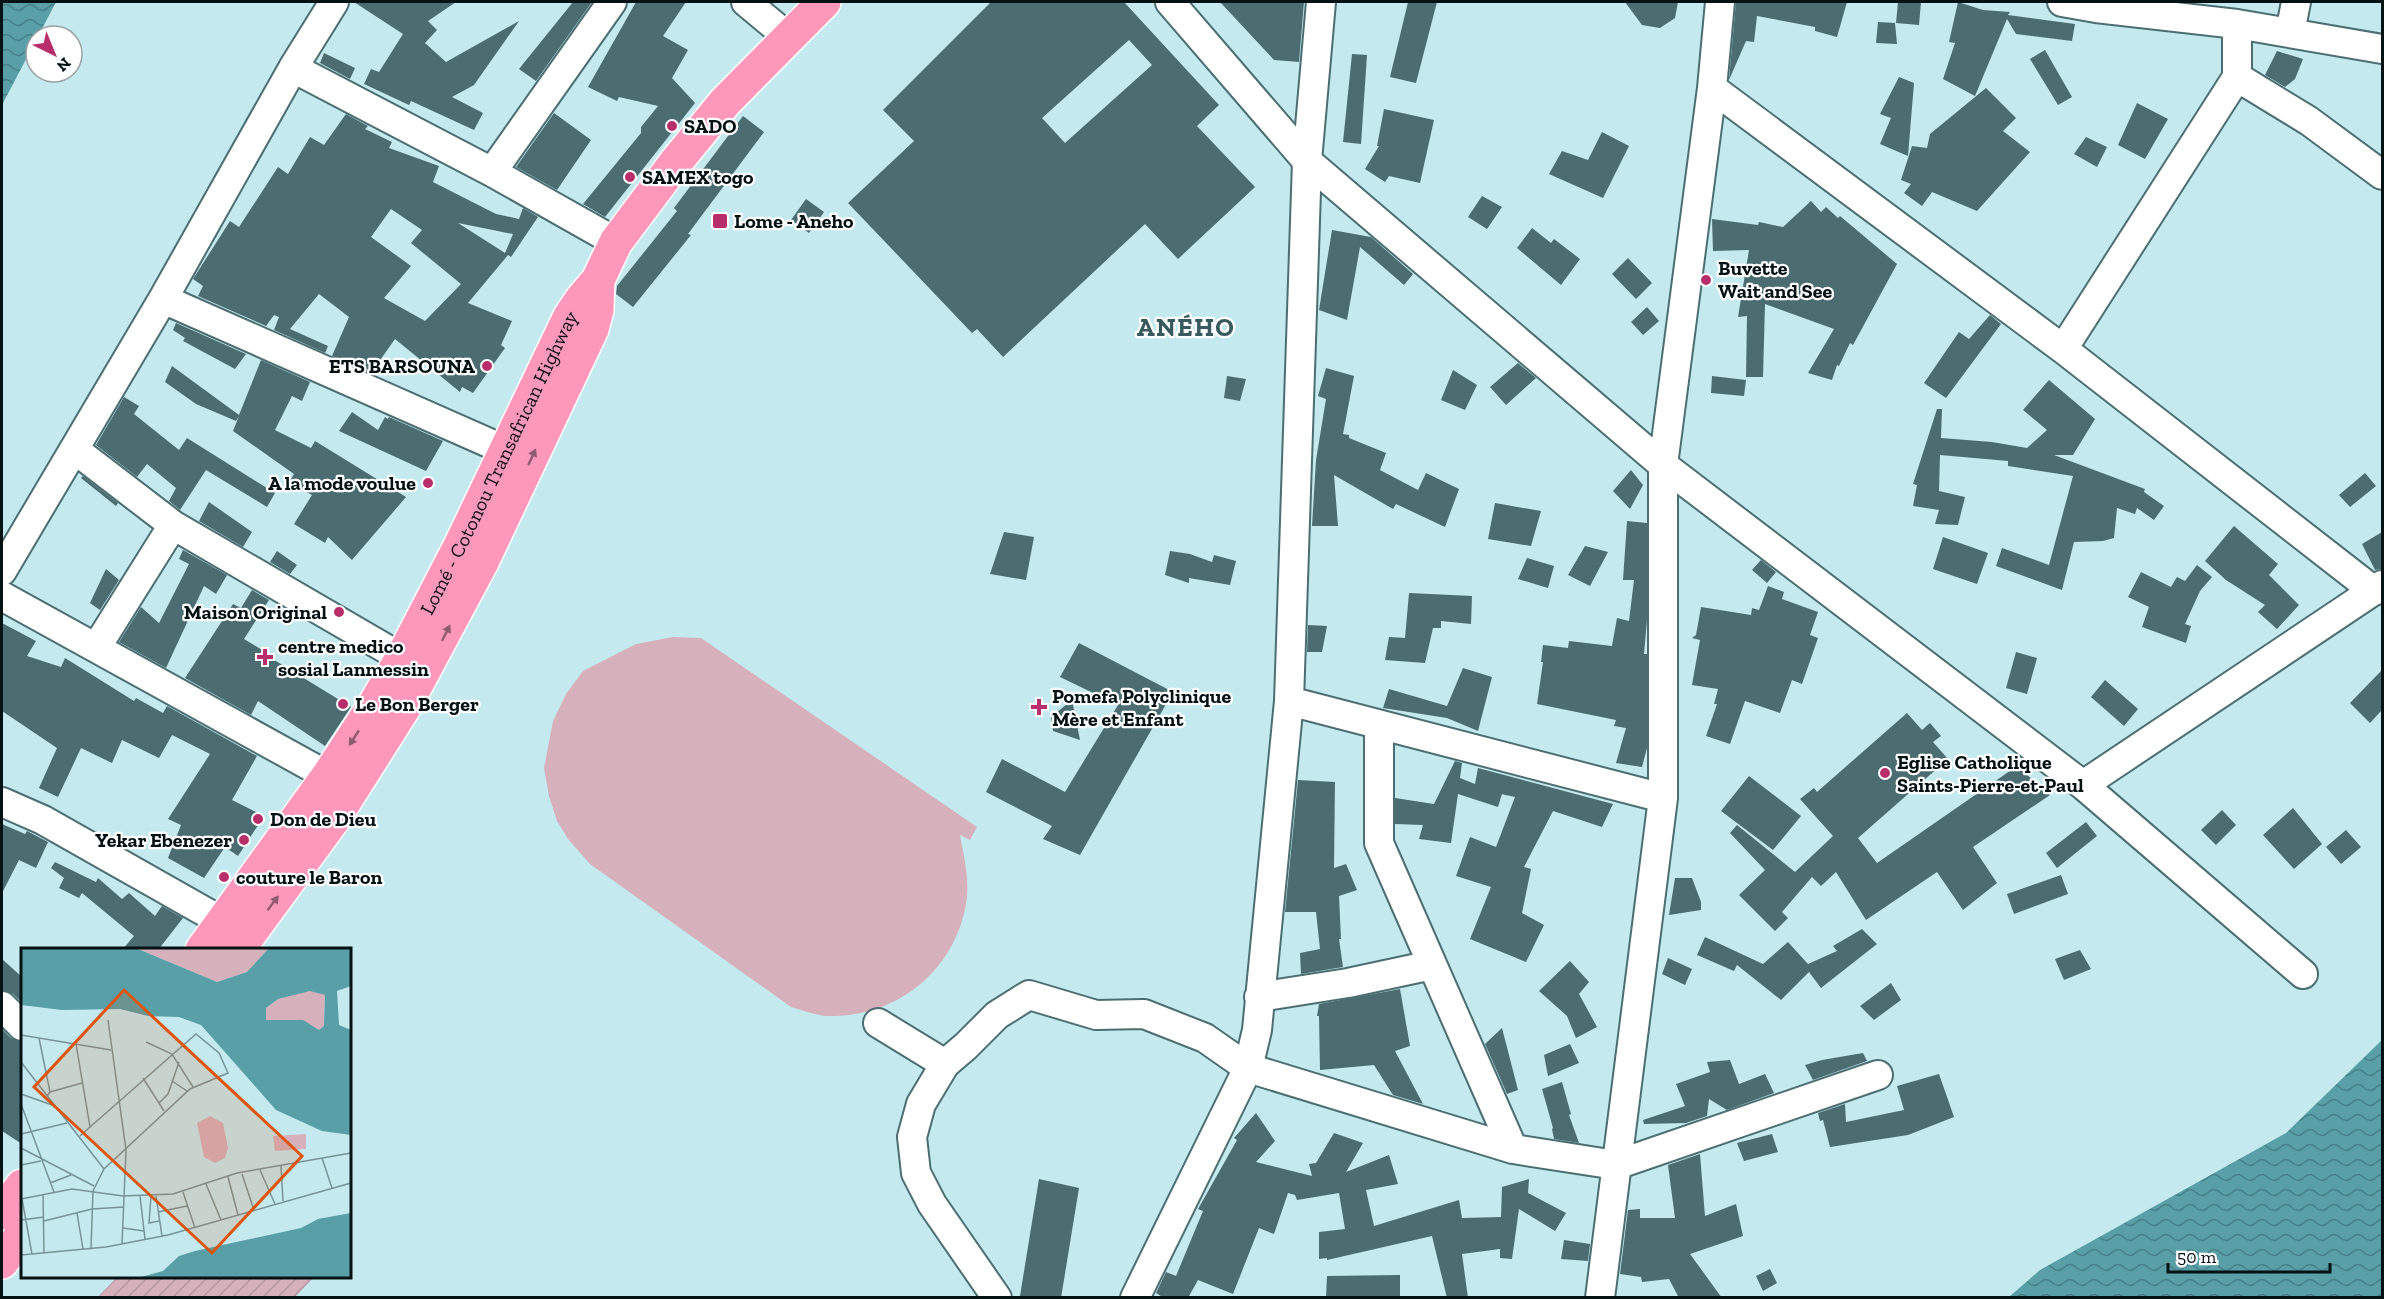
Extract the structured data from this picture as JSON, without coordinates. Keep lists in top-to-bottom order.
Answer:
{
  "streets": {
    "highway": ["Lomé - Cotonou Transafrican Highway"]
  },
  "districts": ["ANÉHO"],
  "places": {
    "other": [
      "SADO",
      "SAMEX togo",
      "Buvette Wait and See",
      "ETS BARSOUNA",
      "A la mode voulue",
      "Maison Original",
      "Le Bon Berger",
      "Eglise Catholique Saints-Pierre-et-Paul",
      "Don de Dieu",
      "Yekar Ebenezer",
      "couture le Baron"
    ],
    "transit": ["Lome - Aneho"],
    "health": ["centre medico sosial Lanmessin", "Pomefa Polyclinique Mère et Enfant"]
  },
  "scale_bar": "50 m",
  "north": "bottom right"
}
